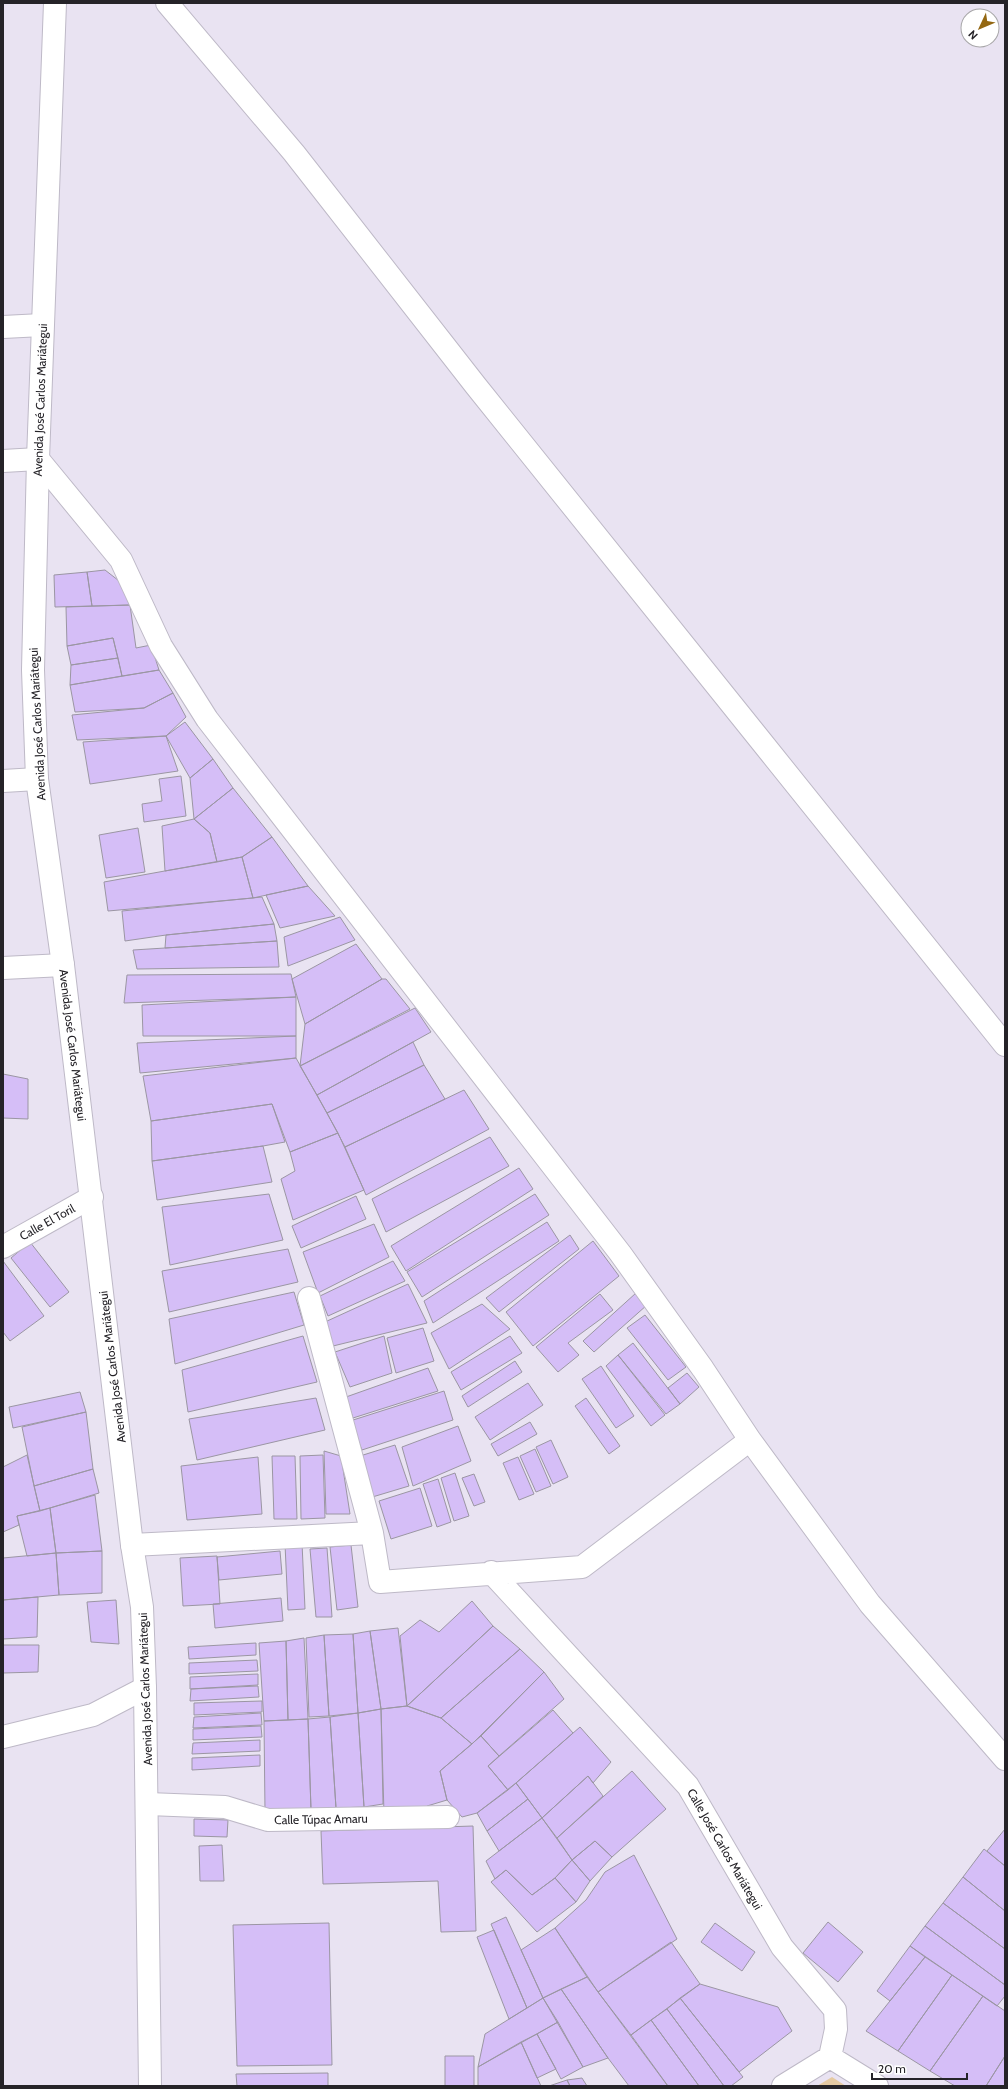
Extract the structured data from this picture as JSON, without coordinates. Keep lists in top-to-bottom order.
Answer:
{
  "streets": {
    "street": [
      "Avenida José Carlos Mariátegui",
      "Calle El Toril",
      "Calle Túpac Amaru",
      "Calle José Carlos Mariátegui"
    ]
  },
  "crossings": [
    ["Avenida José Carlos Mariátegui", "Calle El Toril"],
    ["Avenida José Carlos Mariátegui", "Calle Túpac Amaru"]
  ],
  "scale_bar": "20 m",
  "north": "bottom left"
}
